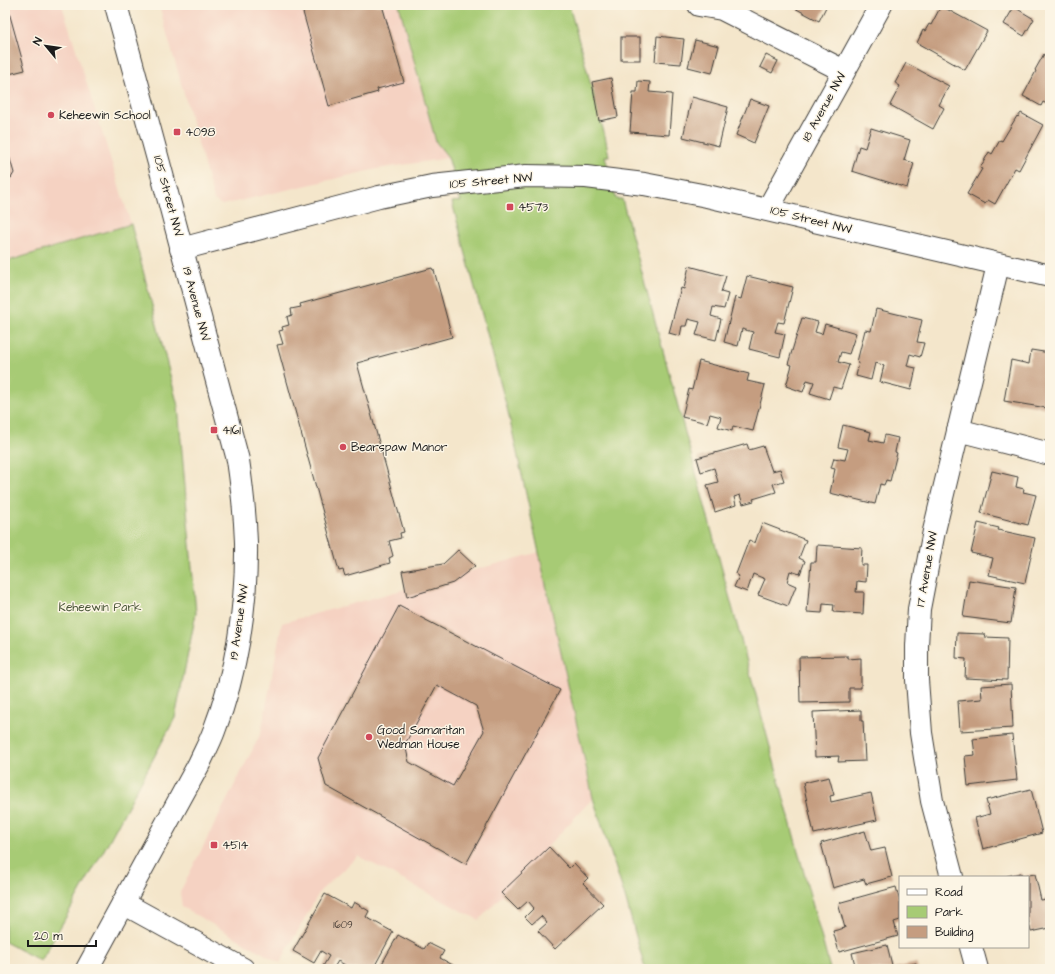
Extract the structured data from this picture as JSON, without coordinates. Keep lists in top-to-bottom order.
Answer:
{
  "streets": {
    "street": [
      "18 Avenue NW",
      "105 Street NW",
      "19 Avenue NW",
      "17 Avenue NW"
    ]
  },
  "crossings": [
    ["18 Avenue NW", "105 Street NW"],
    ["105 Street NW", "19 Avenue NW"],
    ["105 Street NW", "17 Avenue NW"]
  ],
  "parks": ["Keheewin Park"],
  "places": {
    "other": ["Keheewin School", "Bearspaw Manor", "Good Samaritan Wedman House"],
    "transit": [
      "4098",
      "4573",
      "4161",
      "4514"
    ]
  },
  "house_numbers": ["1609"],
  "legend": ["Road", "Park", "Building"],
  "scale_bar": "20 m",
  "north": "top left"
}
